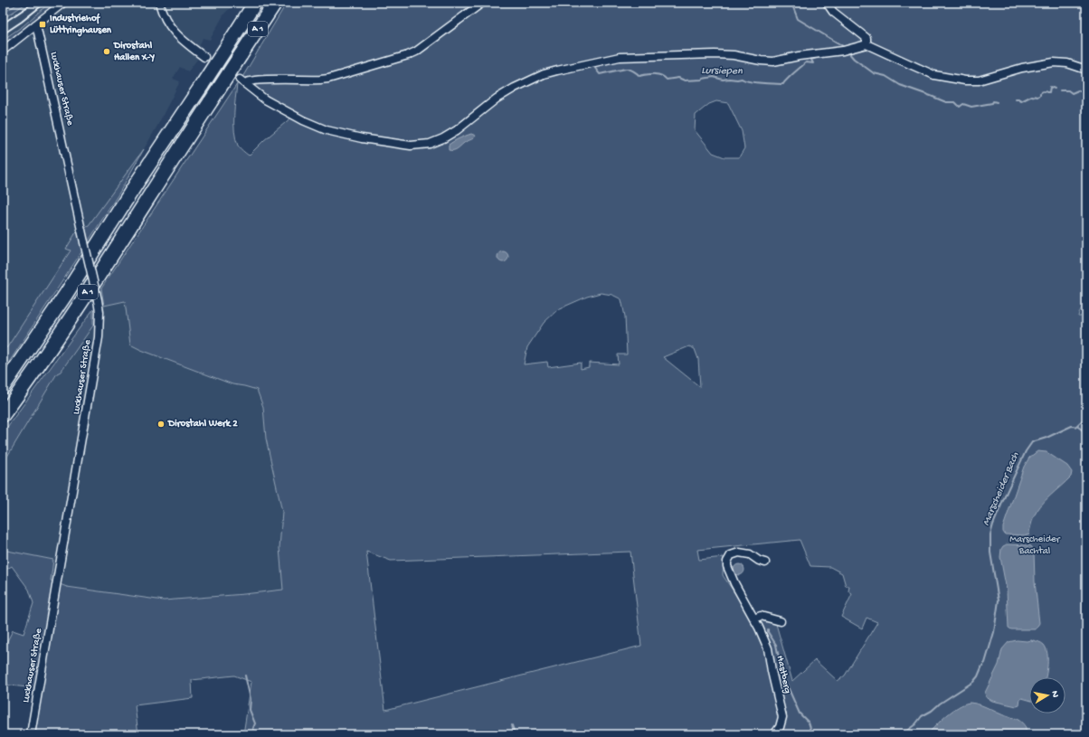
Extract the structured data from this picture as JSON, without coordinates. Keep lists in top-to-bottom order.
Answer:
{
  "streets": {
    "highway": ["A 1"],
    "street": ["Luckhauser Straße", "Hastberg"]
  },
  "water": ["Lursiepen", "Marscheider Bach"],
  "parks": ["Marscheider Bachtal"],
  "places": {
    "transit": ["Industriehof Lüttringhausen"],
    "other": ["Dirostahl Hallen X-Y", "Dirostahl Werk 2"]
  },
  "north": "right"
}
